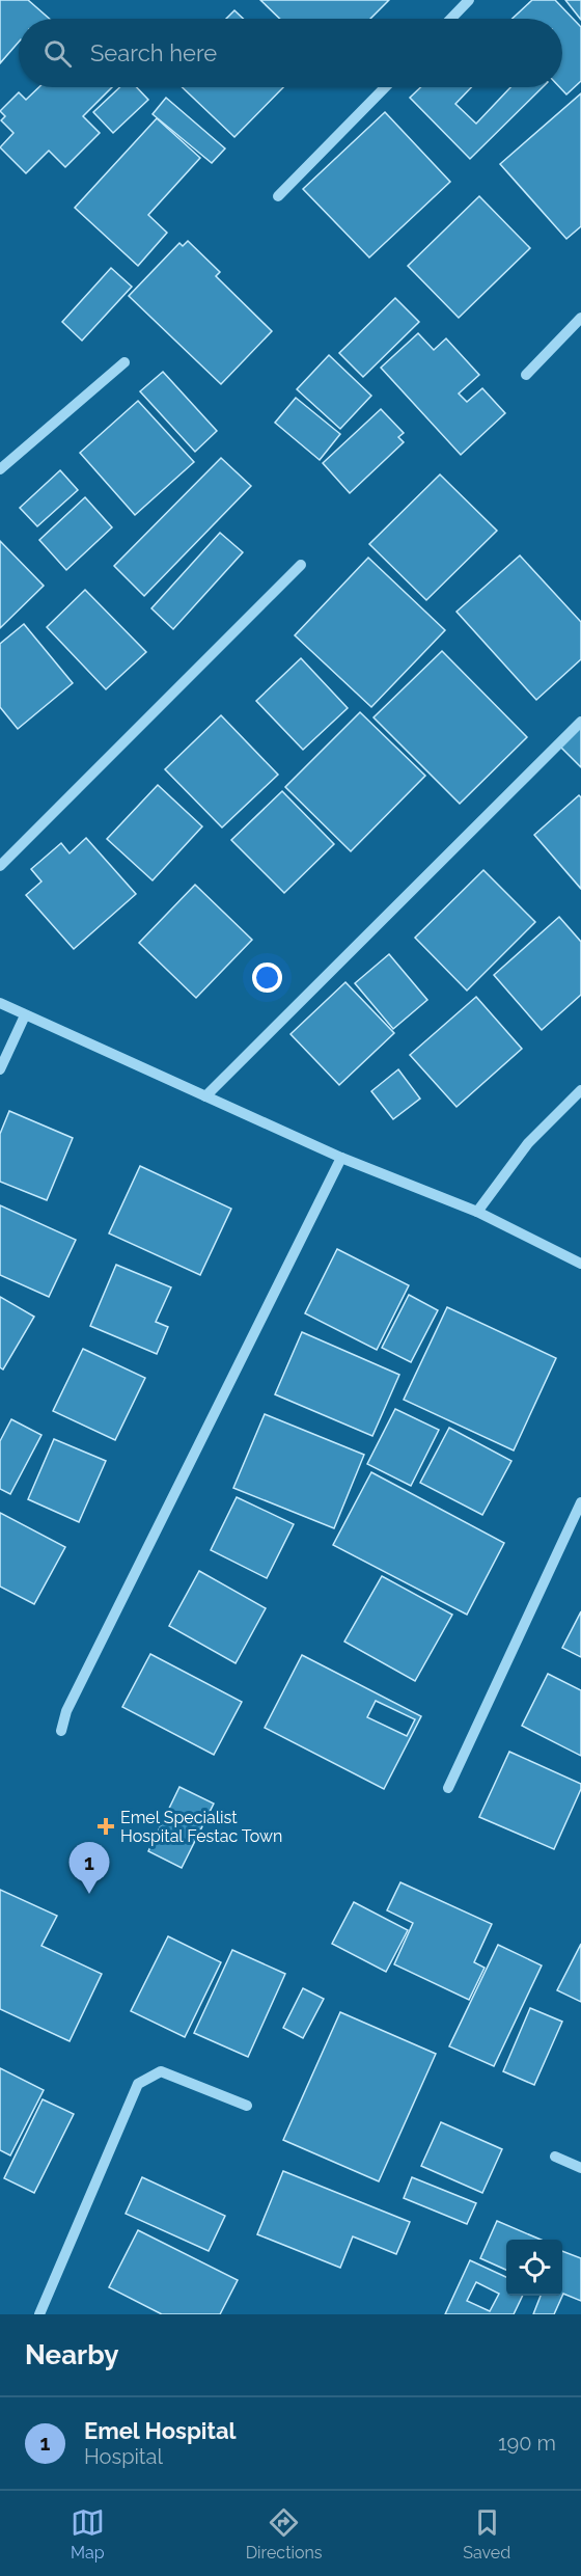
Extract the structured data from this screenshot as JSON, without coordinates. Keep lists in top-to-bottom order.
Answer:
{
  "places": {
    "health": ["Emel Specialist Hospital Festac Town"]
  },
  "page": {
    "search": "Search here",
    "pins": "1",
    "heading": "Nearby",
    "list": [
      {
        "mark": "1",
        "name": "Emel Hospital",
        "note": "Hospital",
        "value": "190 m"
      }
    ],
    "nav": ["Map", "Directions", "Saved"]
  }
}
